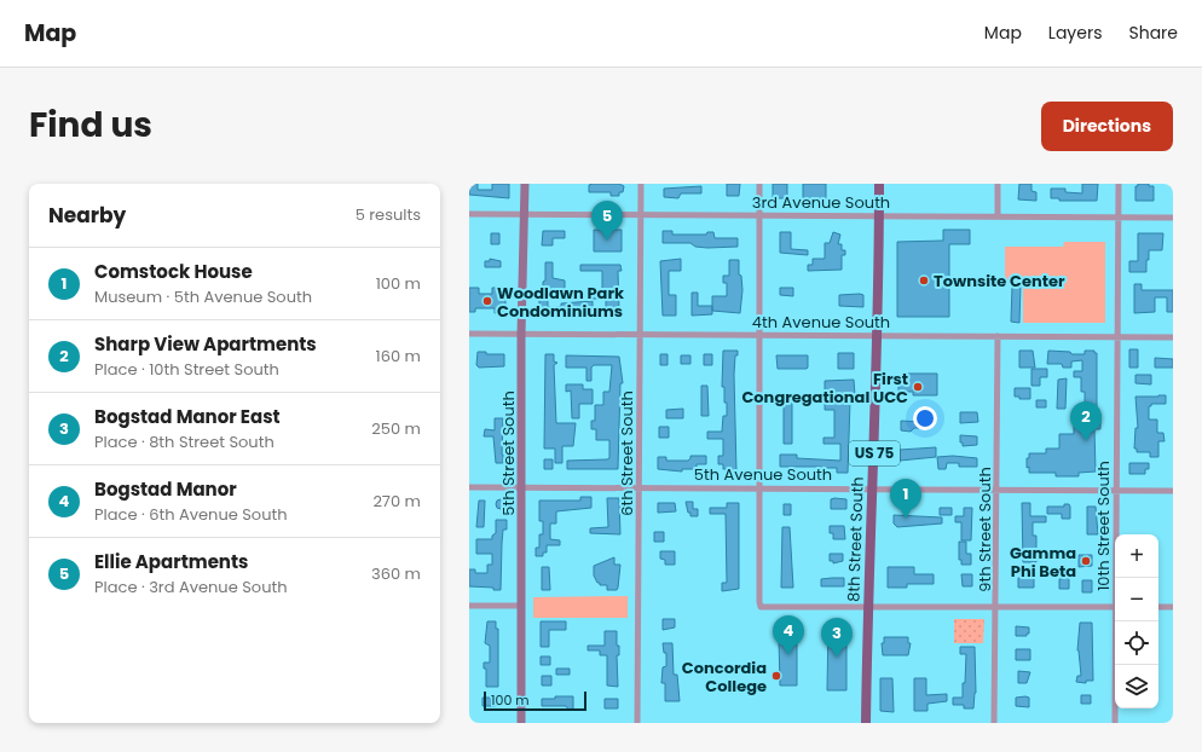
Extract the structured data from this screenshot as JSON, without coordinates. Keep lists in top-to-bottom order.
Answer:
{
  "streets": {
    "main road": ["US 75", "8th Street South"],
    "street": [
      "3rd Avenue South",
      "4th Avenue South",
      "5th Street South",
      "6th Street South",
      "5th Avenue South",
      "10th Street South",
      "9th Street South"
    ]
  },
  "crossings": [
    ["3rd Avenue South", "5th Street South"],
    ["3rd Avenue South", "6th Street South"],
    ["3rd Avenue South", "10th Street South"],
    ["3rd Avenue South", "8th Street South"],
    ["4th Avenue South", "5th Street South"],
    ["4th Avenue South", "6th Street South"],
    ["4th Avenue South", "10th Street South"],
    ["4th Avenue South", "9th Street South"],
    ["4th Avenue South", "8th Street South"],
    ["5th Street South", "5th Avenue South"],
    ["6th Street South", "5th Avenue South"],
    ["5th Avenue South", "10th Street South"],
    ["5th Avenue South", "9th Street South"],
    ["5th Avenue South", "8th Street South"]
  ],
  "places": [
    "Townsite Center",
    "Woodlawn Park Condominiums",
    "First Congregational UCC",
    "Gamma Phi Beta",
    "Concordia College"
  ],
  "scale_bar": "100 m",
  "page": {
    "header": "Map",
    "nav": ["Map", "Layers", "Share"],
    "title": "Find us",
    "buttons": "Directions",
    "heading": ["Nearby", "5 results"],
    "pins": [
      "5",
      "2",
      "1",
      "4",
      "3"
    ],
    "list": [
      {
        "mark": "1",
        "name": "Comstock House",
        "note": "Museum · 5th Avenue South",
        "value": "100 m"
      },
      {
        "mark": "2",
        "name": "Sharp View Apartments",
        "note": "Place · 10th Street South",
        "value": "160 m"
      },
      {
        "mark": "3",
        "name": "Bogstad Manor East",
        "note": "Place · 8th Street South",
        "value": "250 m"
      },
      {
        "mark": "4",
        "name": "Bogstad Manor",
        "note": "Place · 6th Avenue South",
        "value": "270 m"
      },
      {
        "mark": "5",
        "name": "Ellie Apartments",
        "note": "Place · 3rd Avenue South",
        "value": "360 m"
      }
    ],
    "map_buttons": ["+", "−"],
    "scale": "100 m"
  }
}
